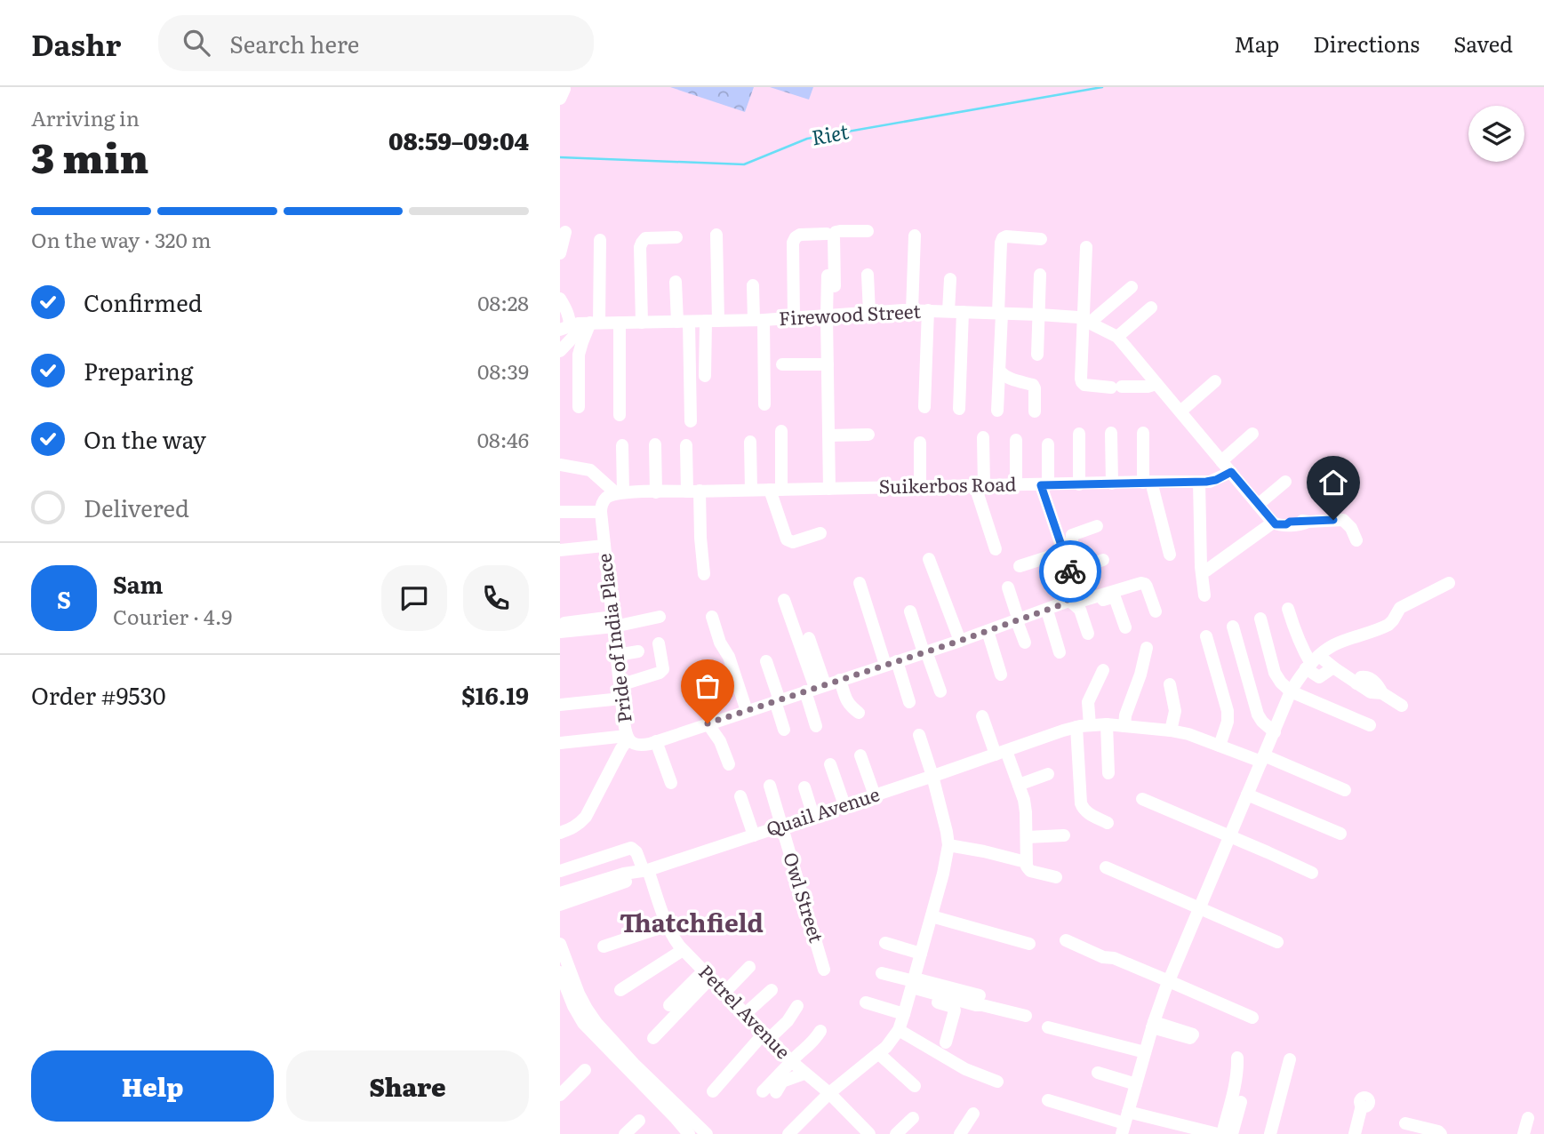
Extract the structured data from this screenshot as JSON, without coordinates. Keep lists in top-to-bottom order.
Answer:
{
  "streets": {
    "street": [
      "Firewood Street",
      "Suikerbos Road",
      "Pride of India Place",
      "Quail Avenue",
      "Owl Street",
      "Petrel Avenue"
    ]
  },
  "crossings": [
    ["Quail Avenue", "Owl Street"],
    ["Quail Avenue", "Petrel Avenue"]
  ],
  "districts": ["Thatchfield"],
  "water": ["Riet"],
  "page": {
    "header": "Dashr",
    "search": "Search here",
    "nav": ["Map", "Directions", "Saved"],
    "heading": ["3 min", "Arriving in", "08:59–09:04"],
    "panel": [
      "Sam",
      "Courier · 4.9",
      "Order #9530",
      "$16.19"
    ],
    "bar": "On the way · 320 m",
    "list": [
      ["Confirmed", "08:28"],
      ["Preparing", "08:39"],
      ["On the way", "08:46"],
      "Delivered"
    ],
    "round": "S",
    "buttons": ["Help", "Share"]
  }
}
